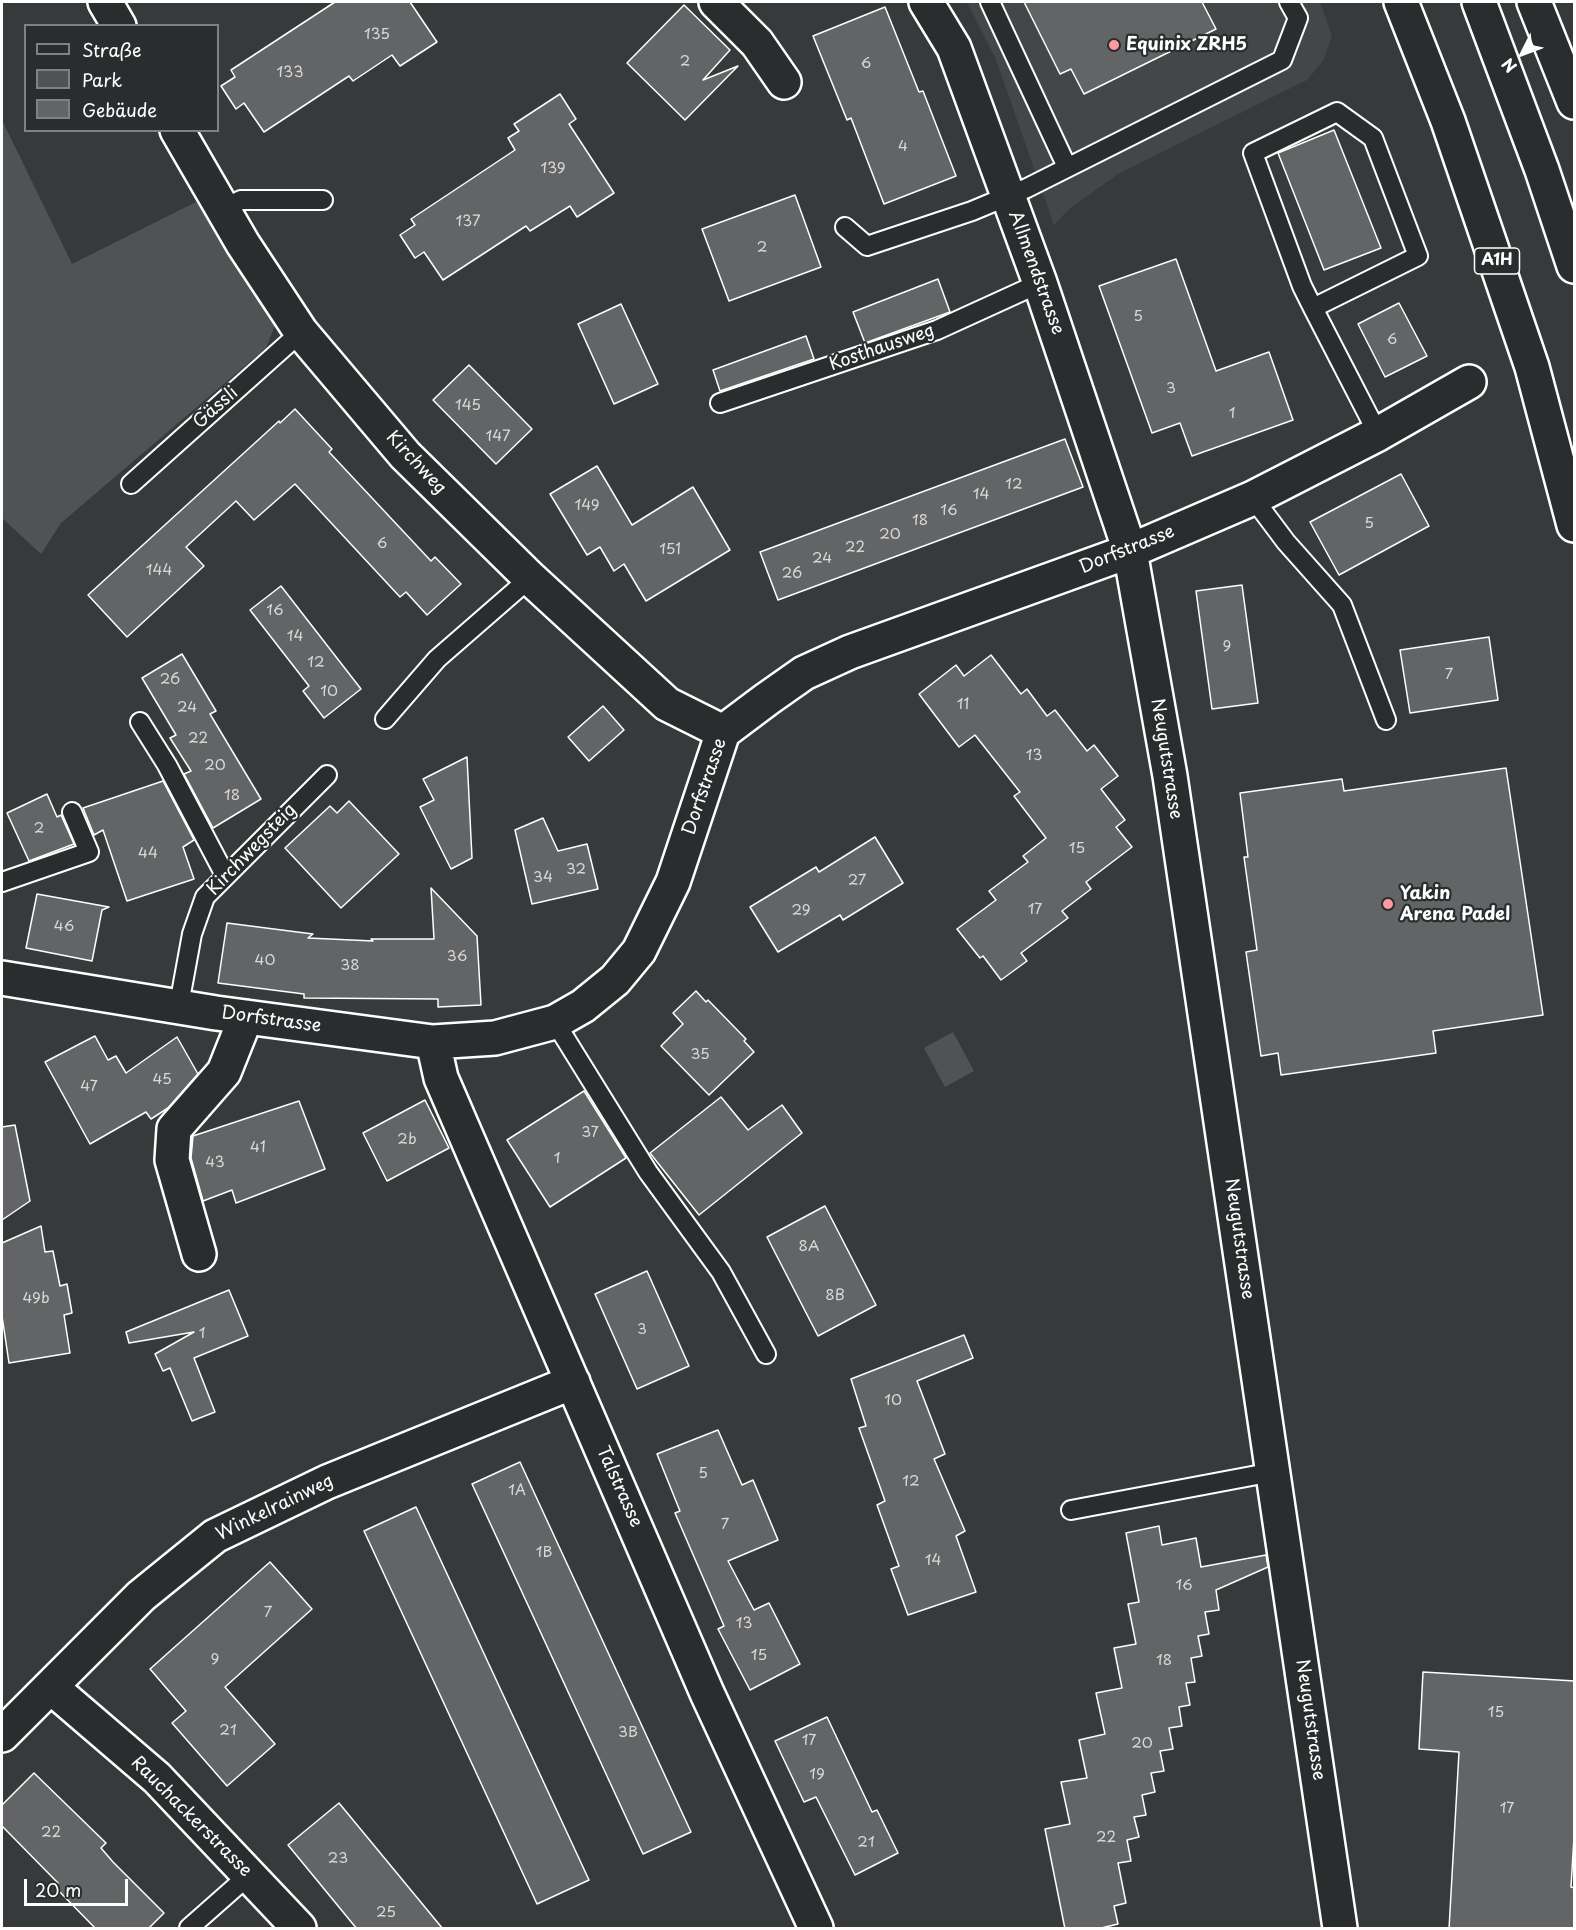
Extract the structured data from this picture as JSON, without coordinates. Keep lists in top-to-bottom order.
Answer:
{
  "streets": {
    "main road": [
      "A1H",
      "Allmendstrasse",
      "Kirchweg",
      "Dorfstrasse",
      "Neugutstrasse",
      "Talstrasse",
      "Winkelrainweg",
      "Rauchackerstrasse"
    ],
    "lane": ["Kosthausweg", "Gässli", "Kirchwegsteig"]
  },
  "crossings": [
    ["Allmendstrasse", "Kosthausweg"],
    ["Allmendstrasse", "Dorfstrasse"],
    ["Allmendstrasse", "Neugutstrasse"],
    ["Gässli", "Kirchweg"],
    ["Kirchweg", "Dorfstrasse"],
    ["Dorfstrasse", "Neugutstrasse"],
    ["Dorfstrasse", "Kirchwegsteig"],
    ["Dorfstrasse", "Talstrasse"],
    ["Talstrasse", "Winkelrainweg"],
    ["Winkelrainweg", "Rauchackerstrasse"]
  ],
  "places": ["Equinix ZRH5", "Yakin Arena Padel"],
  "house_numbers": [
    "135",
    "2",
    "6",
    "133",
    "4",
    "139",
    "137",
    "2",
    "5",
    "6",
    "3",
    "145",
    "1",
    "147",
    "12",
    "14",
    "149",
    "16",
    "18",
    "5",
    "20",
    "6",
    "22",
    "151",
    "24",
    "144",
    "26",
    "16",
    "14",
    "9",
    "12",
    "7",
    "26",
    "10",
    "11",
    "24",
    "22",
    "13",
    "20",
    "18",
    "2",
    "15",
    "44",
    "32",
    "34",
    "27",
    "17",
    "29",
    "46",
    "36",
    "40",
    "38",
    "35",
    "45",
    "47",
    "37",
    "2b",
    "41",
    "1",
    "43",
    "8A",
    "8B",
    "49b",
    "3",
    "1",
    "10",
    "5",
    "12",
    "1A",
    "7",
    "1B",
    "14",
    "16",
    "7",
    "13",
    "15",
    "9",
    "18",
    "15",
    "21",
    "3B",
    "17",
    "20",
    "19",
    "17",
    "22",
    "22",
    "21",
    "23",
    "25"
  ],
  "legend": ["Straße", "Park", "Gebäude"],
  "scale_bar": "20 m",
  "north": "bottom left"
}
